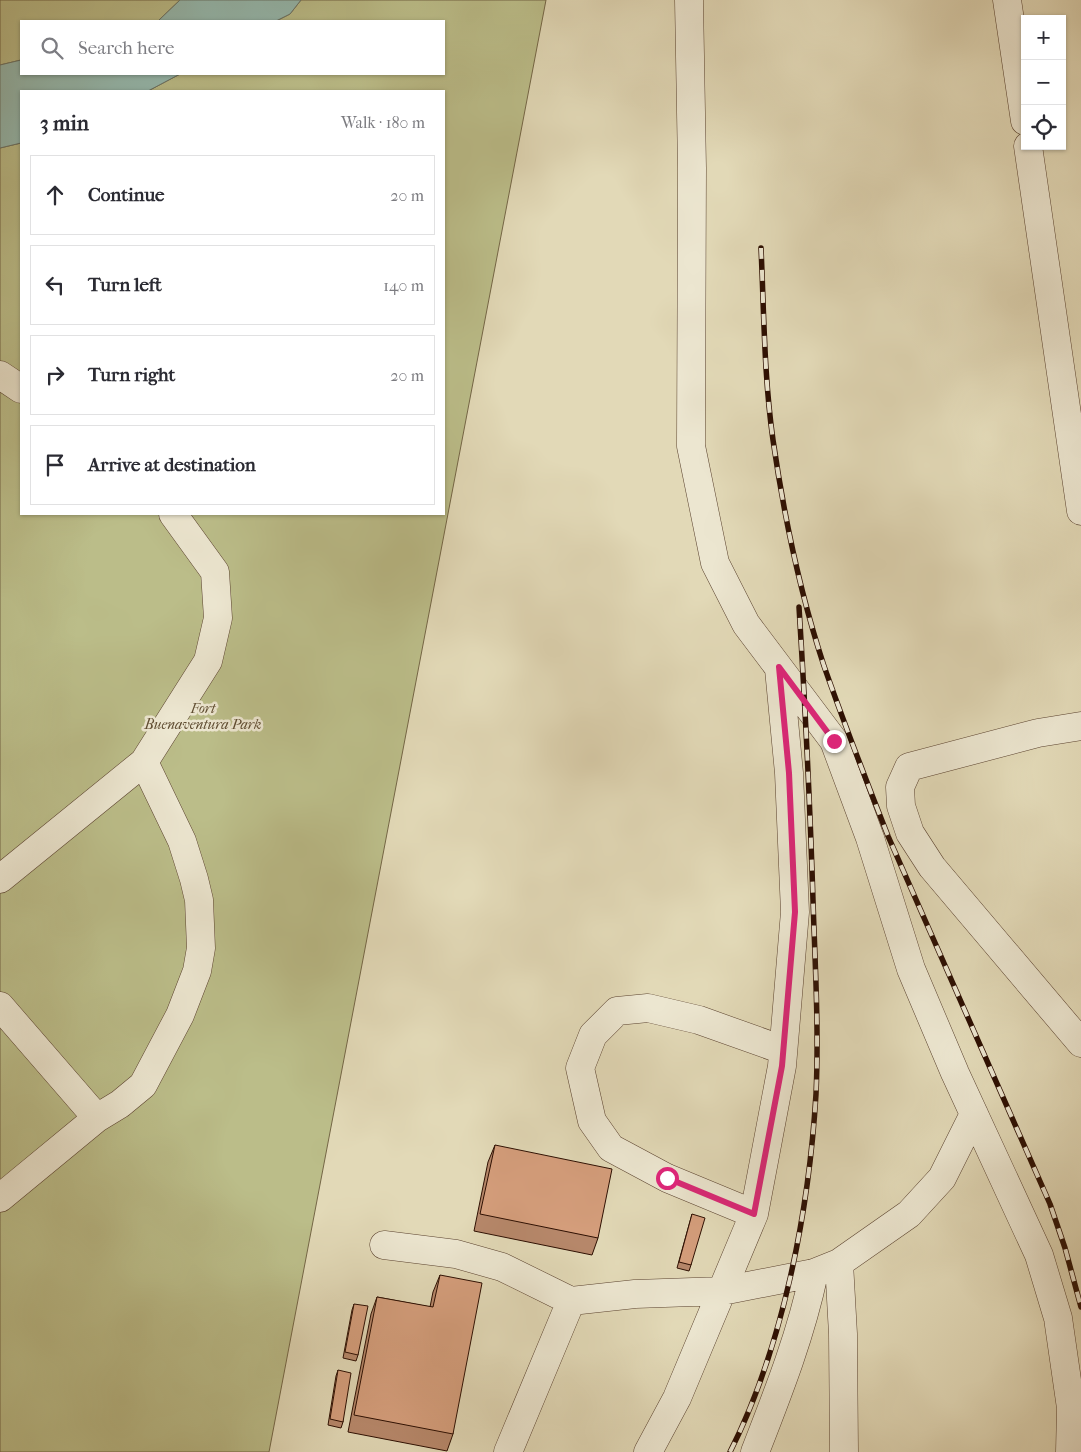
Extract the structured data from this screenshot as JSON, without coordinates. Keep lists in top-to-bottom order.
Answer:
{
  "parks": ["Fort Buenaventura Park"],
  "page": {
    "map_buttons": ["+", "−"],
    "search": "Search here",
    "heading": ["3 min", "Walk · 180 m"],
    "list": [
      ["Continue", "20 m"],
      ["Turn left", "140 m"],
      ["Turn right", "20 m"],
      "Arrive at destination"
    ]
  }
}
